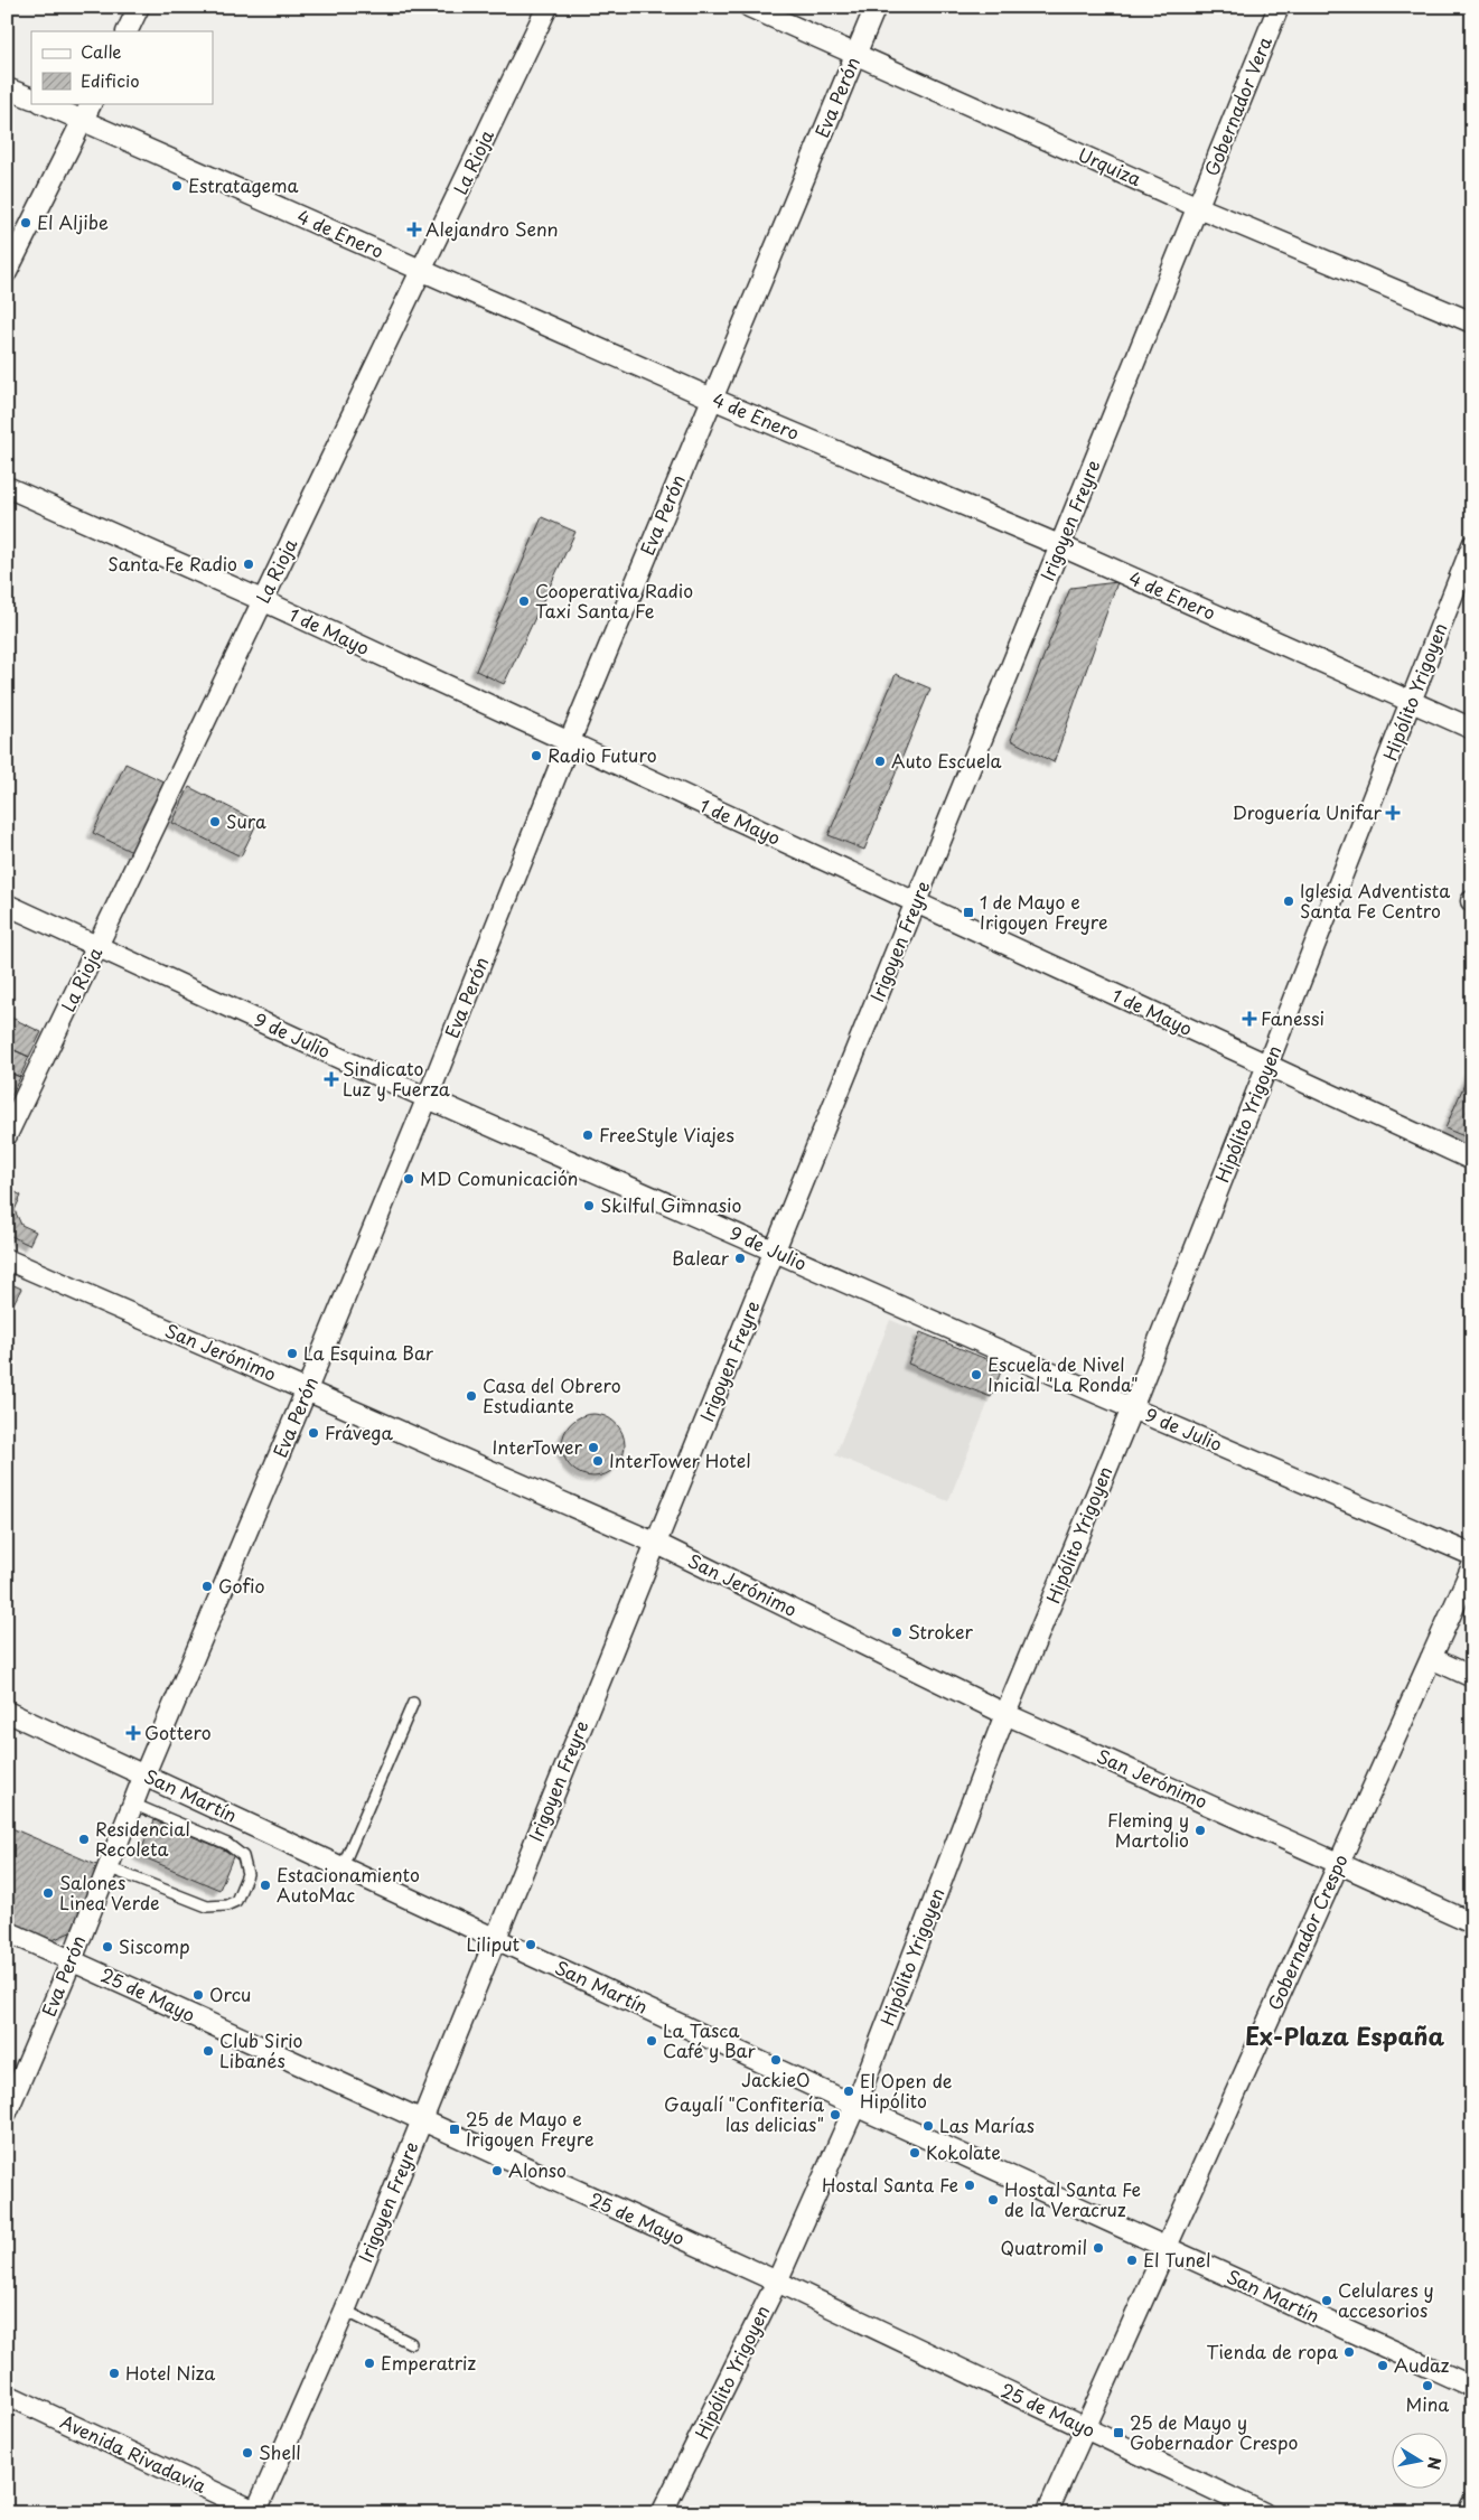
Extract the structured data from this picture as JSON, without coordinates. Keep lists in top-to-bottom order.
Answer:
{
  "streets": {
    "street": [
      "Eva Perón",
      "Gobernador Vera",
      "La Rioja",
      "Urquiza",
      "4 de Enero",
      "Irigoyen Freyre",
      "1 de Mayo",
      "Hipólito Yrigoyen",
      "9 de Julio",
      "San Jerónimo",
      "San Martín",
      "Gobernador Crespo",
      "25 de Mayo",
      "Avenida Rivadavia"
    ]
  },
  "crossings": [
    ["Eva Perón", "Urquiza"],
    ["Eva Perón", "4 de Enero"],
    ["Eva Perón", "1 de Mayo"],
    ["Eva Perón", "9 de Julio"],
    ["Eva Perón", "San Jerónimo"],
    ["Eva Perón", "San Martín"],
    ["Eva Perón", "25 de Mayo"],
    ["Gobernador Vera", "Urquiza"],
    ["Gobernador Vera", "Irigoyen Freyre"],
    ["La Rioja", "4 de Enero"],
    ["La Rioja", "1 de Mayo"],
    ["La Rioja", "9 de Julio"],
    ["Urquiza", "Irigoyen Freyre"],
    ["4 de Enero", "Irigoyen Freyre"],
    ["4 de Enero", "Hipólito Yrigoyen"],
    ["Irigoyen Freyre", "1 de Mayo"],
    ["Irigoyen Freyre", "9 de Julio"],
    ["Irigoyen Freyre", "San Jerónimo"],
    ["Irigoyen Freyre", "San Martín"],
    ["Irigoyen Freyre", "25 de Mayo"],
    ["Irigoyen Freyre", "Avenida Rivadavia"],
    ["1 de Mayo", "Hipólito Yrigoyen"],
    ["Hipólito Yrigoyen", "9 de Julio"],
    ["Hipólito Yrigoyen", "San Jerónimo"],
    ["Hipólito Yrigoyen", "San Martín"],
    ["Hipólito Yrigoyen", "25 de Mayo"],
    ["San Jerónimo", "Gobernador Crespo"],
    ["San Martín", "Gobernador Crespo"],
    ["Gobernador Crespo", "25 de Mayo"]
  ],
  "districts": ["Ex-Plaza España"],
  "places": {
    "other": [
      "Estratagema",
      "El Aljibe",
      "Santa Fe Radio",
      "Cooperativa Radio Taxi Santa Fe",
      "Radio Futuro",
      "Auto Escuela",
      "Sura",
      "Iglesia Adventista Santa Fe Centro",
      "FreeStyle Viajes",
      "MD Comunicación",
      "Skilful Gimnasio",
      "Balear",
      "La Esquina Bar",
      "Escuela de Nivel Inicial \"La Ronda\"",
      "Casa del Obrero Estudiante",
      "Frávega",
      "InterTower",
      "InterTower Hotel",
      "Gofio",
      "Stroker",
      "Fleming y Martolio",
      "Residencial Recoleta",
      "Estacionamiento AutoMac",
      "Salones Linea Verde",
      "Liliput",
      "Siscomp",
      "Orcu",
      "La Tasca Café y Bar",
      "Club Sirio Libanés",
      "JackieO",
      "El Open de Hipólito",
      "Gayalí \"Confitería las delicias\"",
      "Las Marías",
      "Kokolate",
      "Alonso",
      "Hostal Santa Fe",
      "Hostal Santa Fe de la Veracruz",
      "Quatromil",
      "El Tunel",
      "Celulares y accesorios",
      "Tienda de ropa",
      "Emperatriz",
      "Audaz",
      "Hotel Niza",
      "Mina",
      "Shell"
    ],
    "health": [
      "Alejandro Senn",
      "Droguería Unifar",
      "Fanessi",
      "Sindicato Luz y Fuerza",
      "Gottero"
    ],
    "transit": ["1 de Mayo e Irigoyen Freyre", "25 de Mayo e Irigoyen Freyre", "25 de Mayo y Gobernador Crespo"]
  },
  "legend": ["Calle", "Edificio"],
  "north": "right"
}
